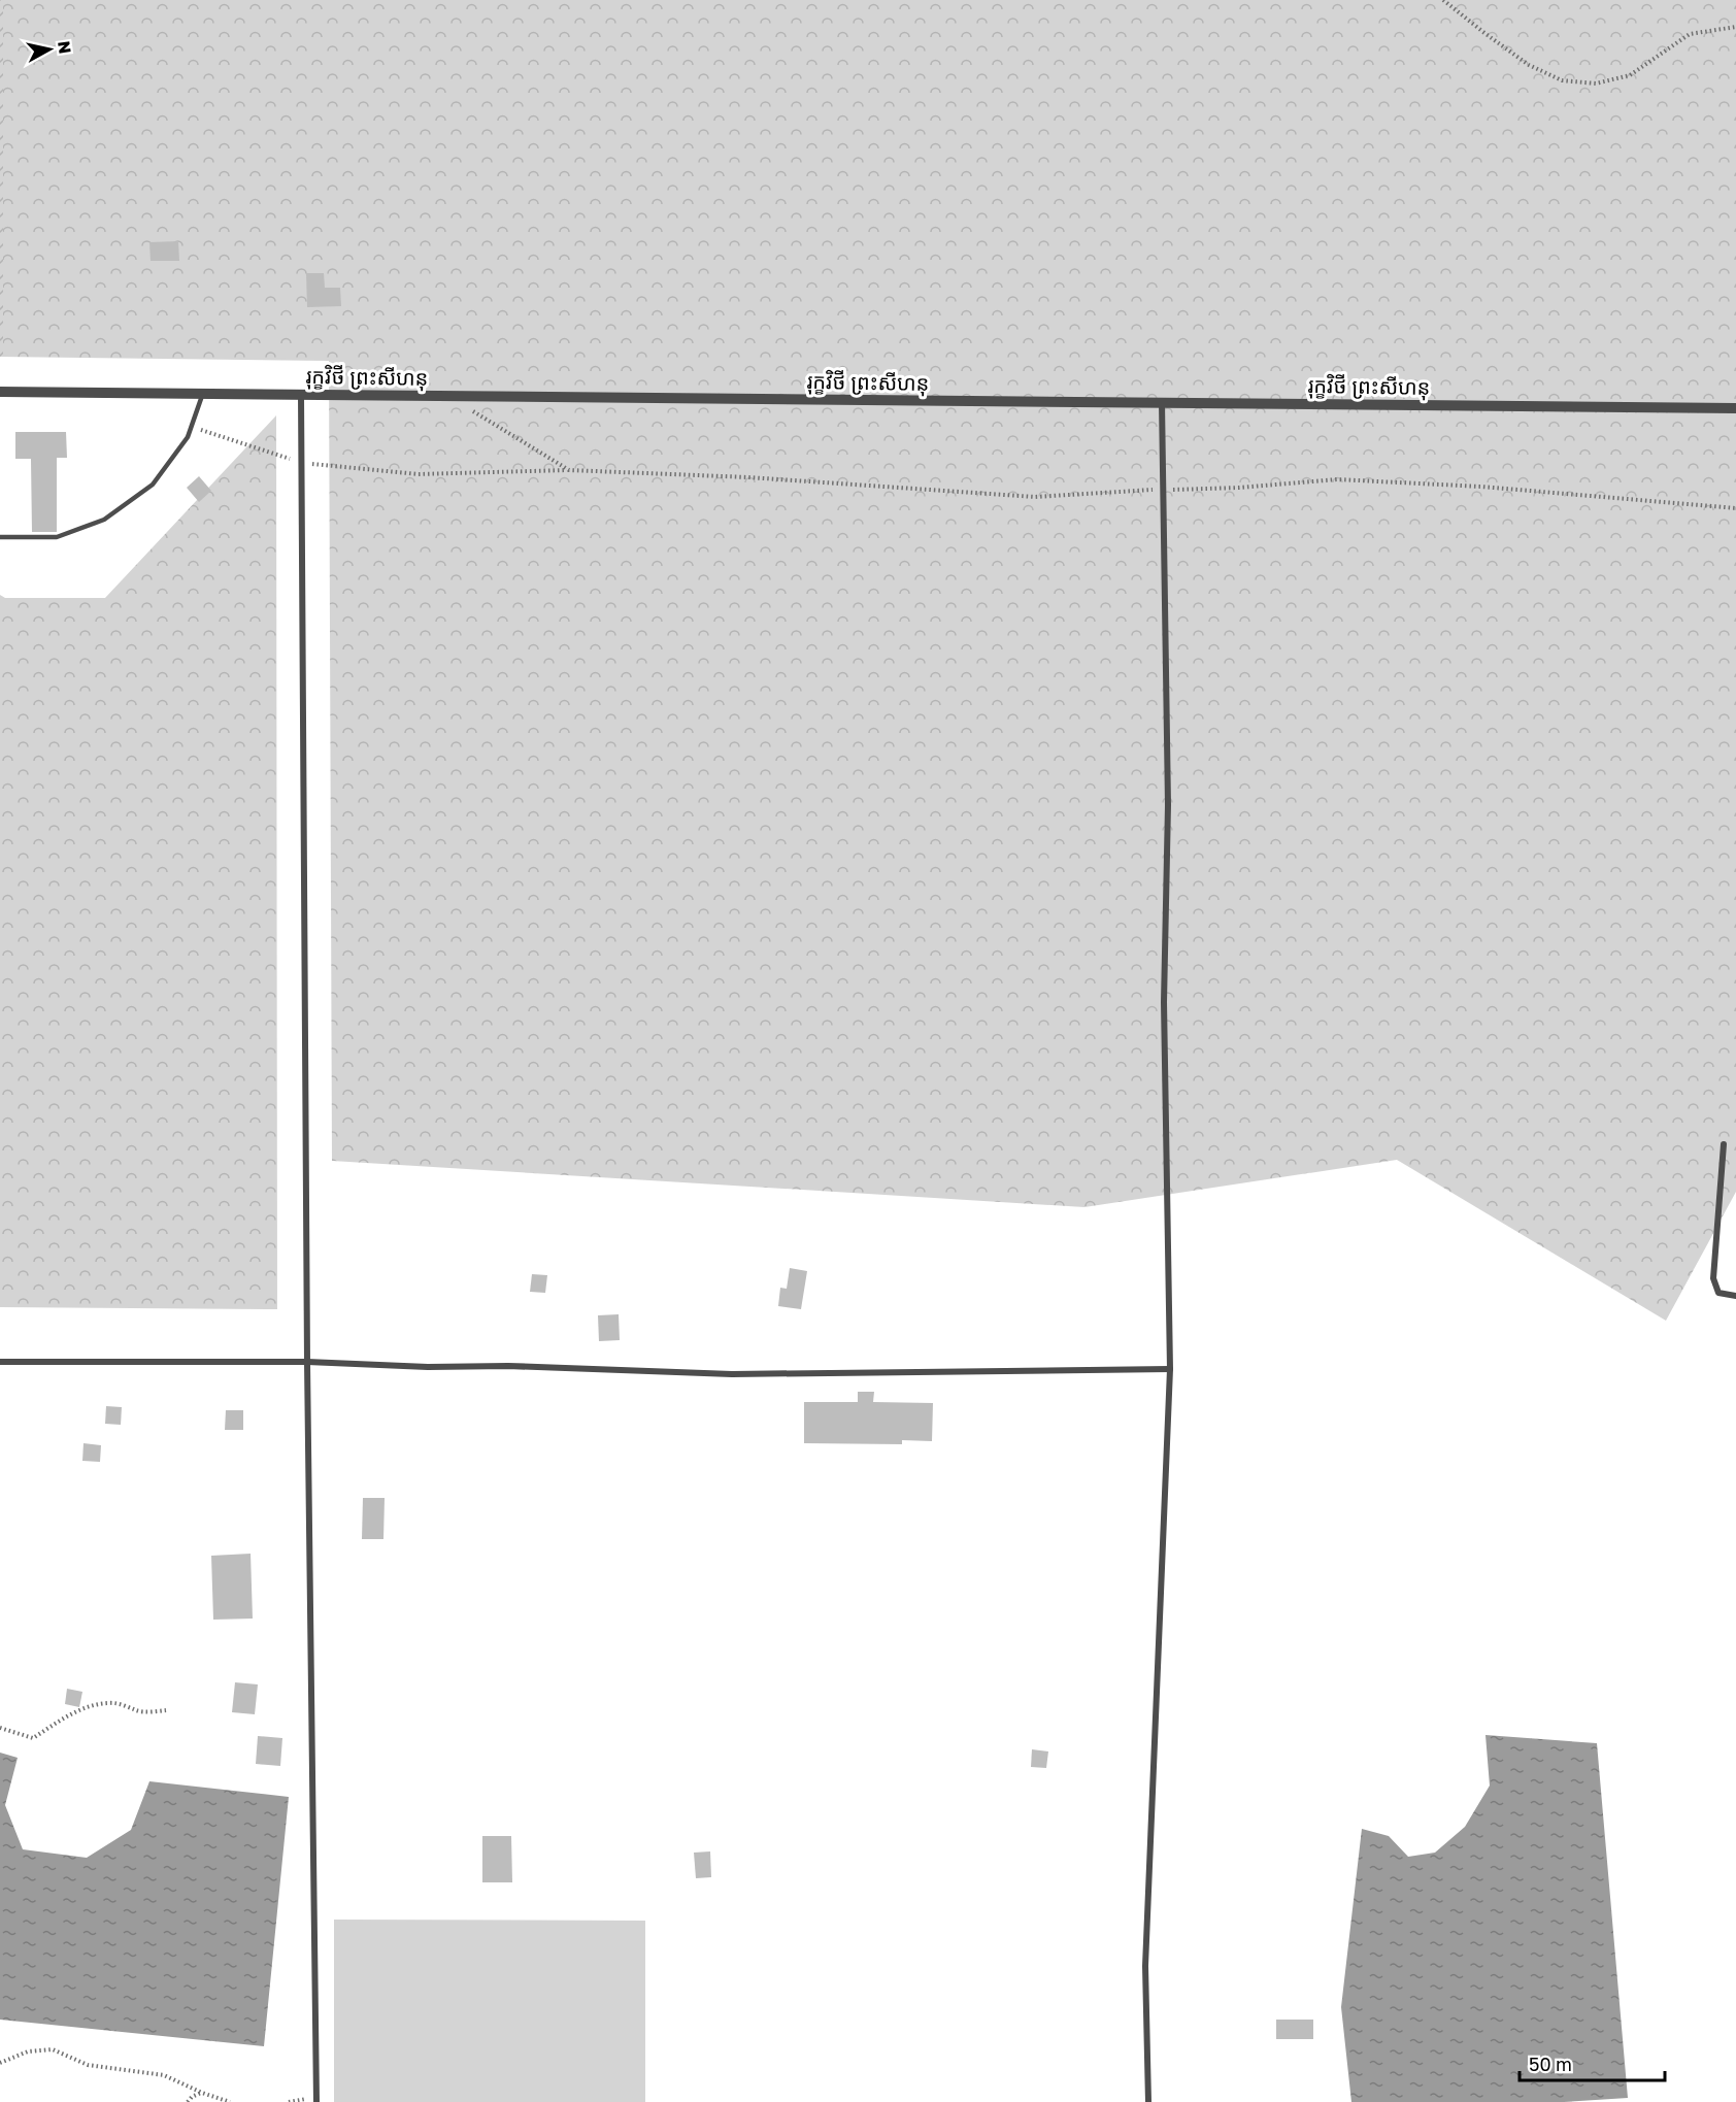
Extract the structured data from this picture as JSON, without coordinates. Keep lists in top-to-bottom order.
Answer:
{
  "streets": {
    "street": ["រុក្ខវិថី ព្រះសីហនុ"]
  },
  "scale_bar": "50 m",
  "north": "right"
}
